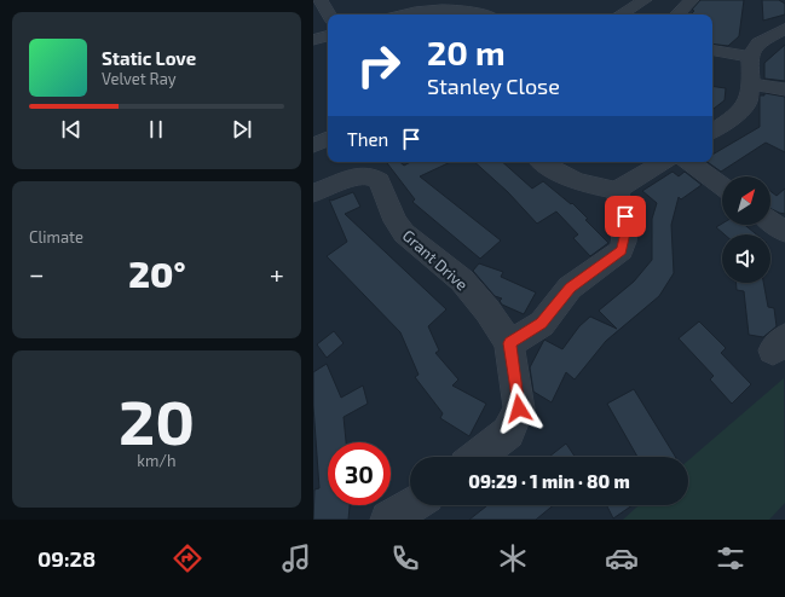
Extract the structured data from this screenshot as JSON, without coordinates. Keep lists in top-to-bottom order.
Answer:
{
  "streets": {
    "street": ["Grant Drive"]
  },
  "north": "top right",
  "page": {
    "turn": ["20 m", "Stanley Close"],
    "song": ["Static Love", "Velvet Ray"],
    "then": "Then",
    "tile": [
      "Climate",
      ["20", "km/h"]
    ],
    "heat": ["−", "20°", "+"],
    "limit": "30",
    "trip": "09:29 · 1 min · 80 m",
    "tabs": "09:28"
  }
}
